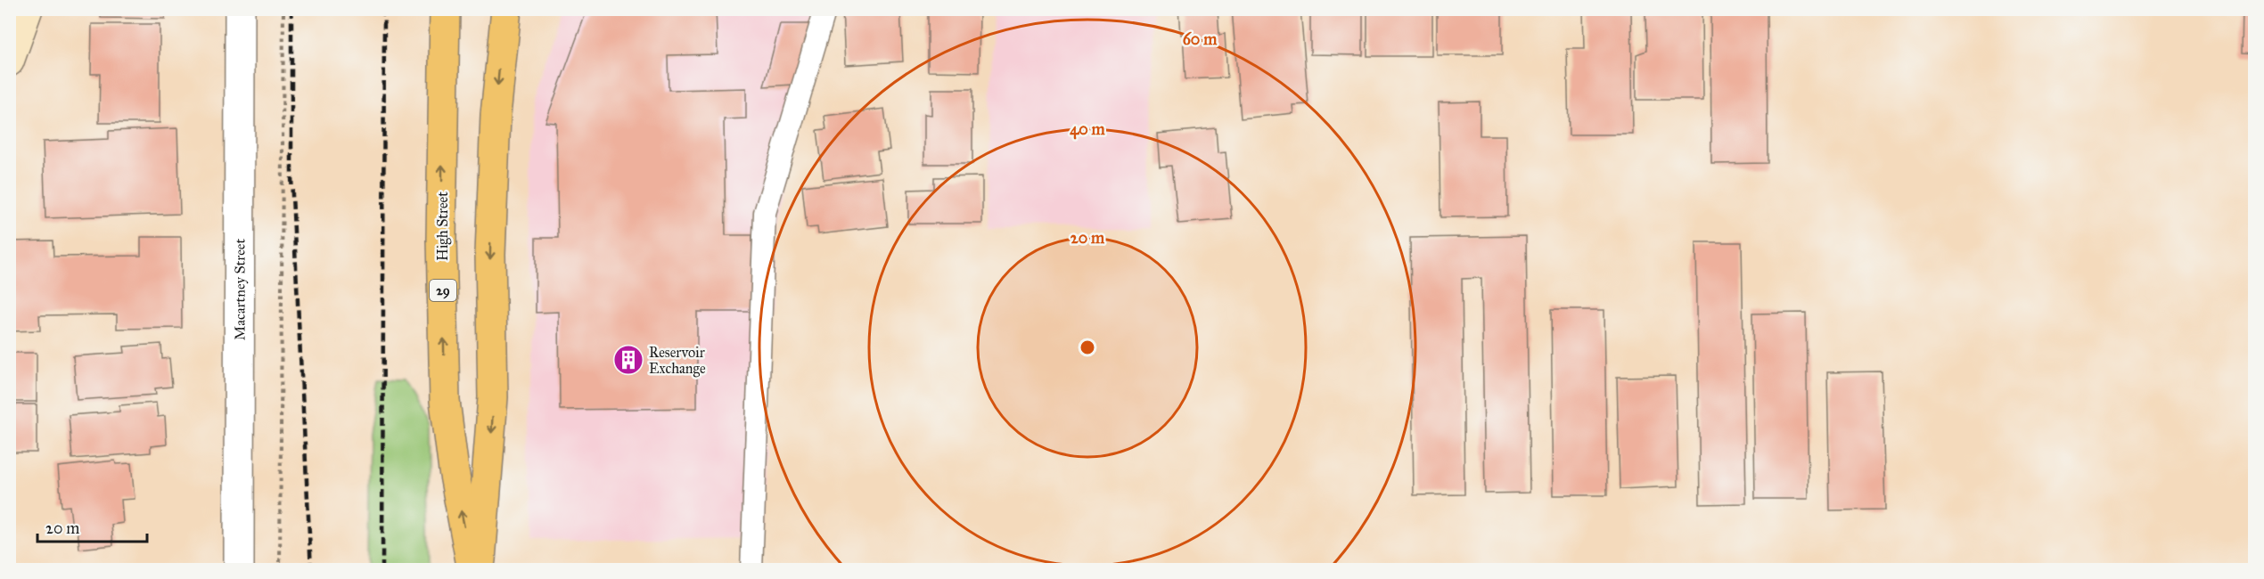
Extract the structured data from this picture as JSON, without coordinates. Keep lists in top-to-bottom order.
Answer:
{
  "streets": {
    "main road": ["High Street", "29"],
    "street": ["Macartney Street"]
  },
  "places": {
    "building": ["Reservoir Exchange"]
  },
  "scale_bar": "20 m",
  "rings": ["60 m", "40 m", "20 m"]
}
